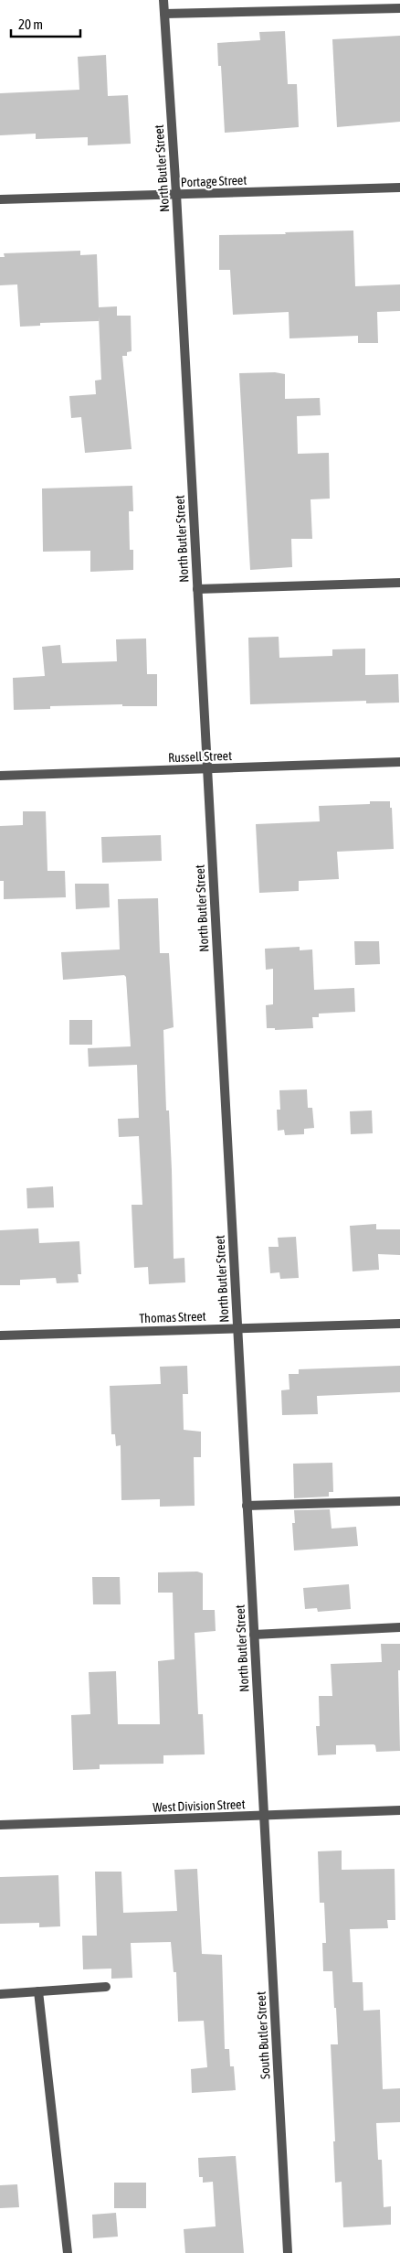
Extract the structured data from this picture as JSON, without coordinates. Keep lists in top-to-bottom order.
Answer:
{
  "streets": {
    "street": [
      "North Butler Street",
      "Portage Street",
      "Russell Street",
      "Thomas Street",
      "West Division Street",
      "South Butler Street"
    ]
  },
  "crossings": [
    ["North Butler Street", "Portage Street"],
    ["North Butler Street", "Russell Street"],
    ["North Butler Street", "Thomas Street"],
    ["North Butler Street", "West Division Street"],
    ["North Butler Street", "South Butler Street"],
    ["West Division Street", "South Butler Street"]
  ],
  "scale_bar": "20 m"
}
